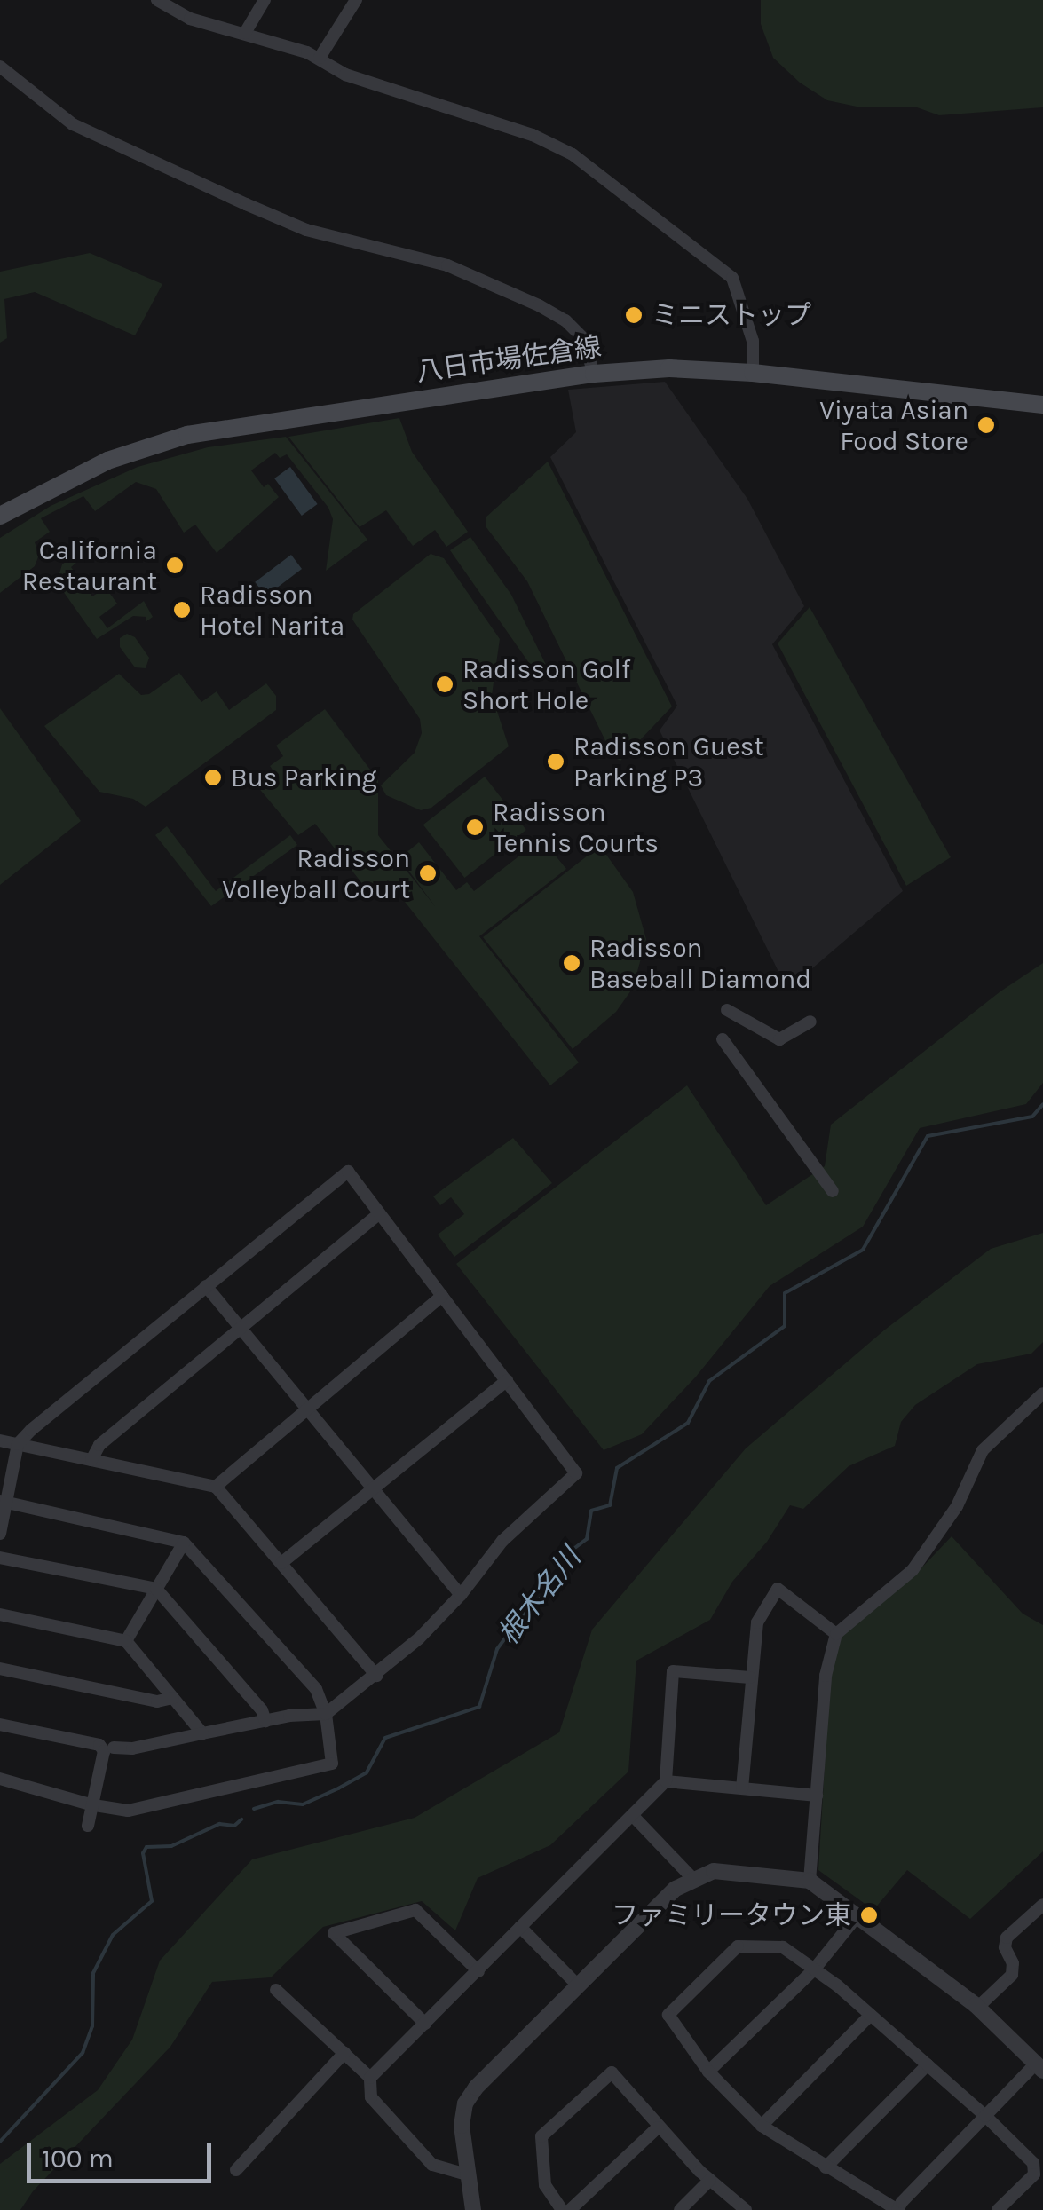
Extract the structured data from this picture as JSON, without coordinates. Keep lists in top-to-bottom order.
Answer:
{
  "streets": {
    "main road": ["八日市場佐倉線"]
  },
  "water": ["根木名川"],
  "places": [
    "ミニストップ",
    "Viyata Asian Food Store",
    "California Restaurant",
    "Radisson Hotel Narita",
    "Radisson Golf Short Hole",
    "Radisson Guest Parking P3",
    "Bus Parking",
    "Radisson Tennis Courts",
    "Radisson Volleyball Court",
    "Radisson Baseball Diamond",
    "ファミリータウン東"
  ],
  "scale_bar": "100 m"
}
